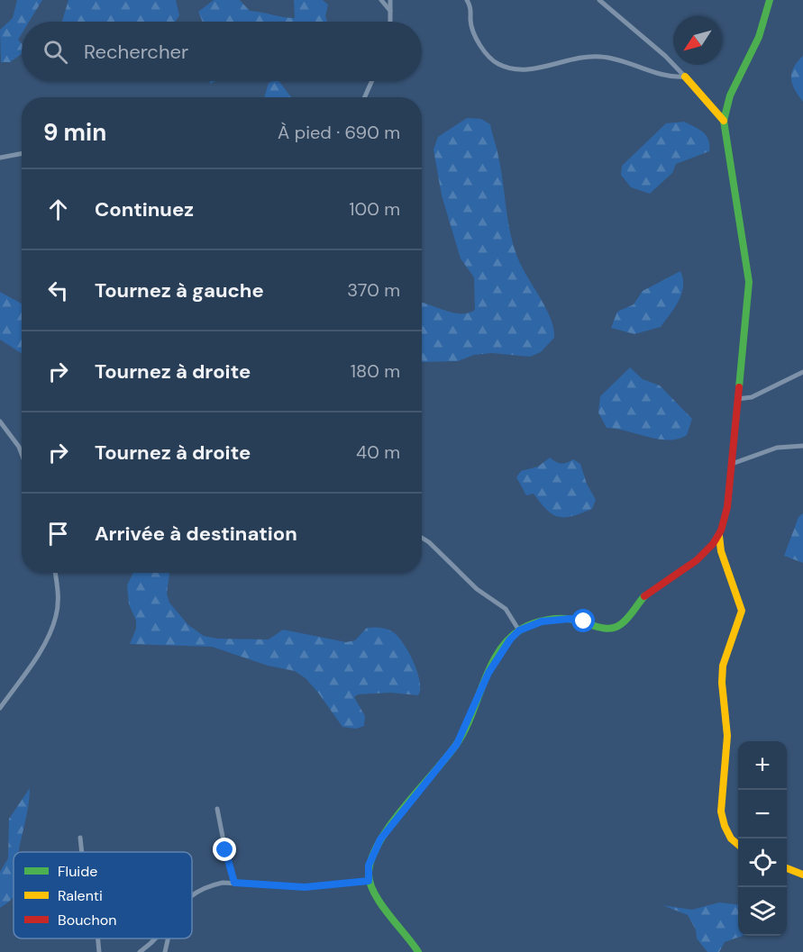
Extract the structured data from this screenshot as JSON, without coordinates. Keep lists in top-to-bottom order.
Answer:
{
  "legend": ["Fluide", "Ralenti", "Bouchon"],
  "north": "bottom left",
  "page": {
    "search": "Rechercher",
    "heading": ["9 min", "À pied · 690 m"],
    "list": [
      ["Continuez", "100 m"],
      ["Tournez à gauche", "370 m"],
      ["Tournez à droite", "180 m"],
      ["Tournez à droite", "40 m"],
      "Arrivée à destination"
    ],
    "map_buttons": ["+", "−"]
  }
}
